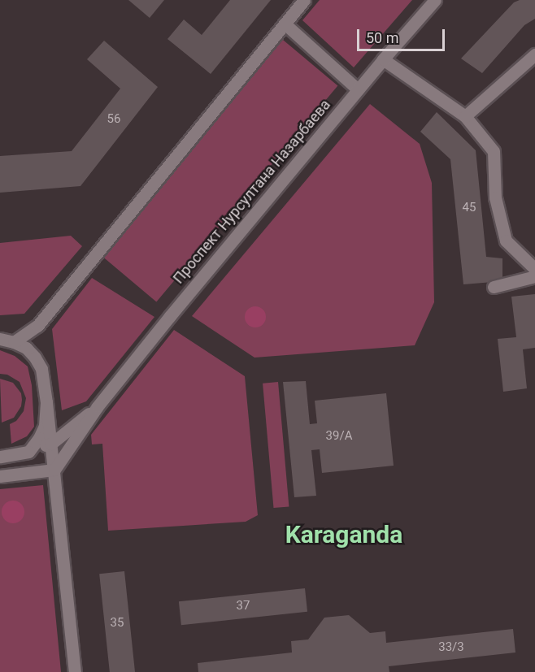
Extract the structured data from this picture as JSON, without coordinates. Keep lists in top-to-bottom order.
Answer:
{
  "streets": {
    "main road": ["Проспект Нурсултана Назарбаева"]
  },
  "districts": ["Karaganda"],
  "house_numbers": [
    "56",
    "45",
    "39/А",
    "37",
    "35",
    "33/3"
  ],
  "scale_bar": "50 m"
}
